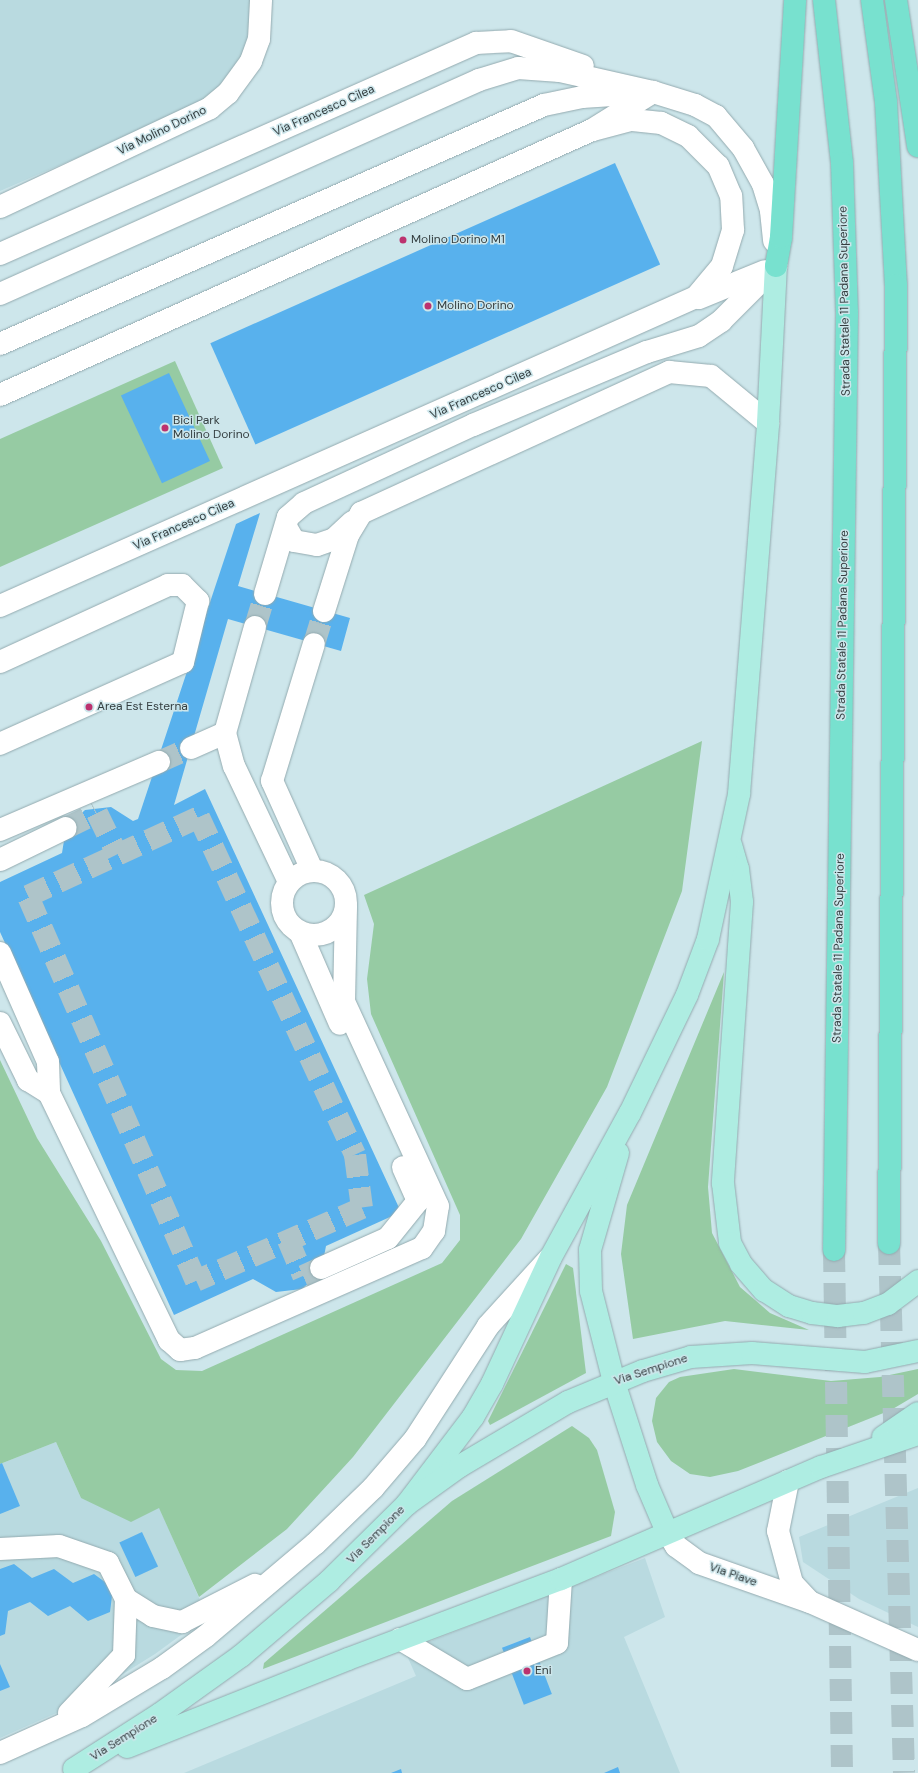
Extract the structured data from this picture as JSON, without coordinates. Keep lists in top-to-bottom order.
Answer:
{
  "streets": {
    "highway": ["Strada Statale 11 Padana Superiore"],
    "main road": ["Via Sempione"],
    "street": ["Via Francesco Cilea", "Via Molino Dorino", "Via Piave"]
  },
  "crossings": [
    ["Via Sempione", "Via Piave"]
  ],
  "places": [
    "Molino Dorino M1",
    "Molino Dorino",
    "Bici Park Molino Dorino",
    "Area Est Esterna",
    "Eni"
  ]
}
